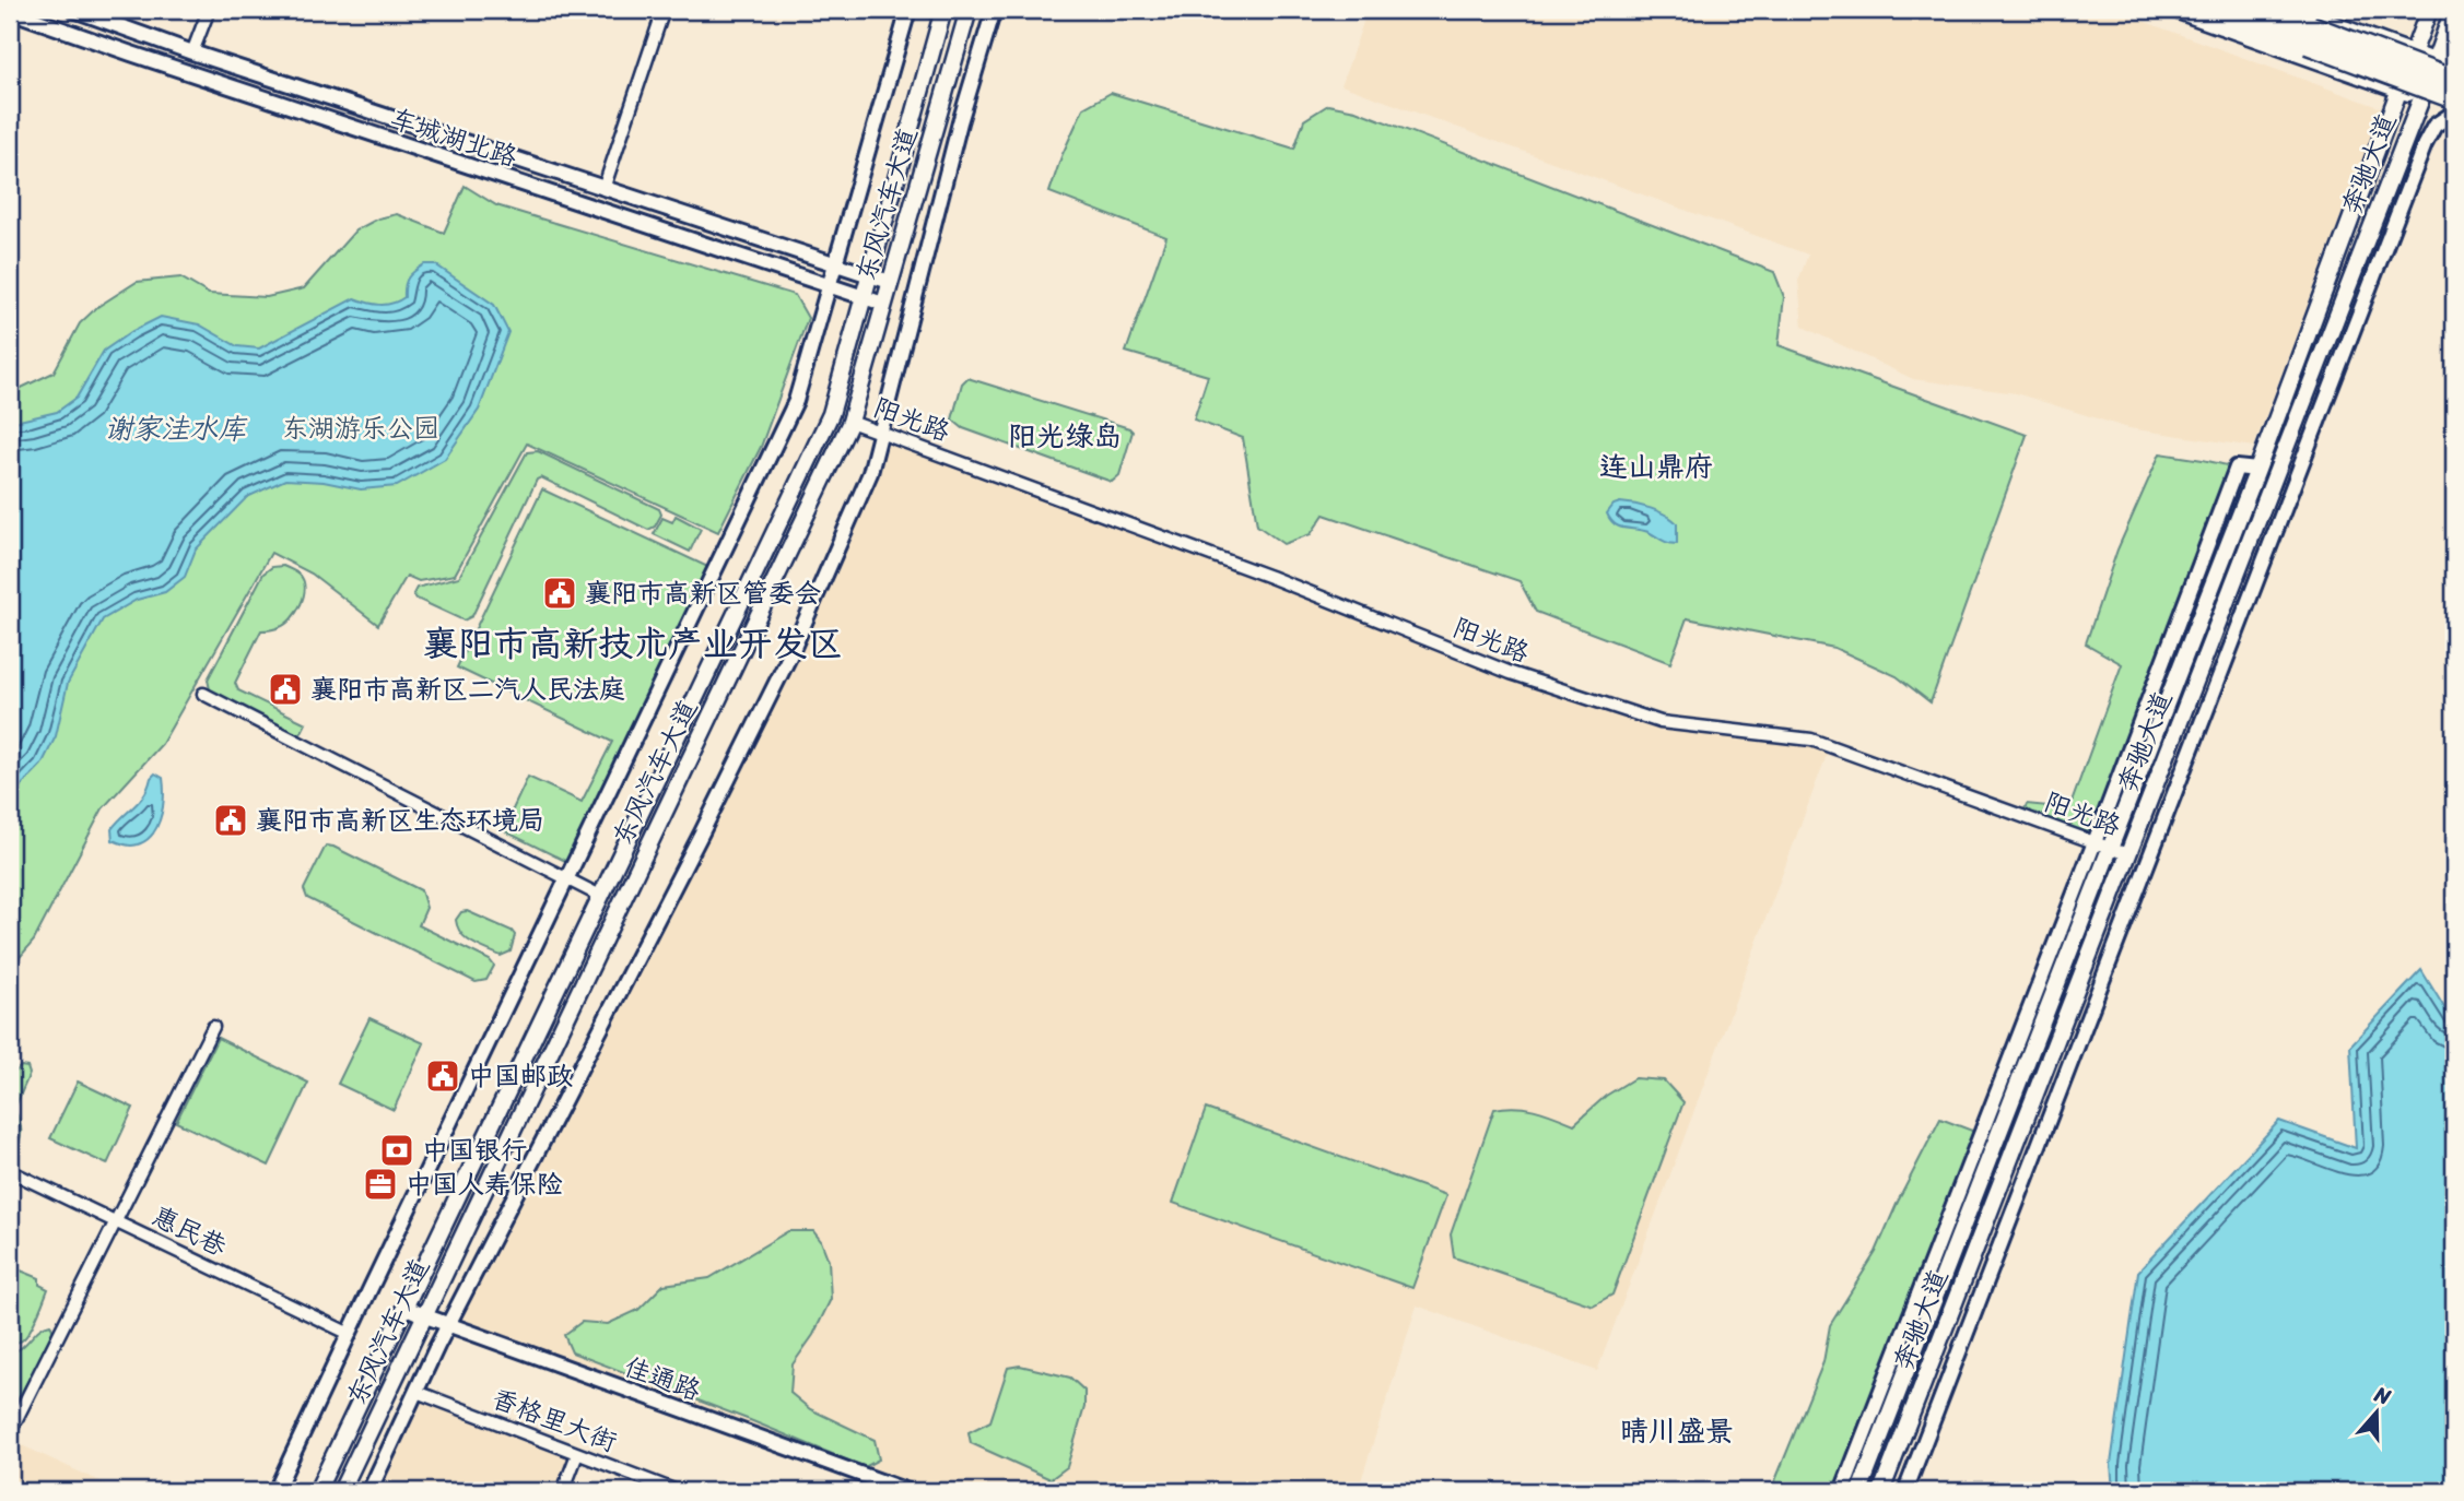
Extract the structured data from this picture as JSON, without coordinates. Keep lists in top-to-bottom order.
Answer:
{
  "streets": {
    "main road": ["奔驰大道", "东风汽车大道"],
    "street": [
      "车城湖北路",
      "阳光路",
      "惠民巷",
      "佳通路",
      "香格里大街"
    ]
  },
  "crossings": [
    ["车城湖北路", "东风汽车大道"],
    ["奔驰大道", "阳光路"],
    ["东风汽车大道", "阳光路"],
    ["东风汽车大道", "佳通路"]
  ],
  "districts": [
    "阳光绿岛",
    "连山鼎府",
    "襄阳市高新技术产业开发区",
    "晴川盛景"
  ],
  "water": ["谢家洼水库"],
  "parks": ["东湖游乐公园"],
  "places": {
    "public building": [
      "襄阳市高新区管委会",
      "襄阳市高新区二汽人民法庭",
      "襄阳市高新区生态环境局",
      "中国邮政"
    ],
    "bank": ["中国银行"],
    "office": ["中国人寿保险"]
  },
  "north": "top"
}
